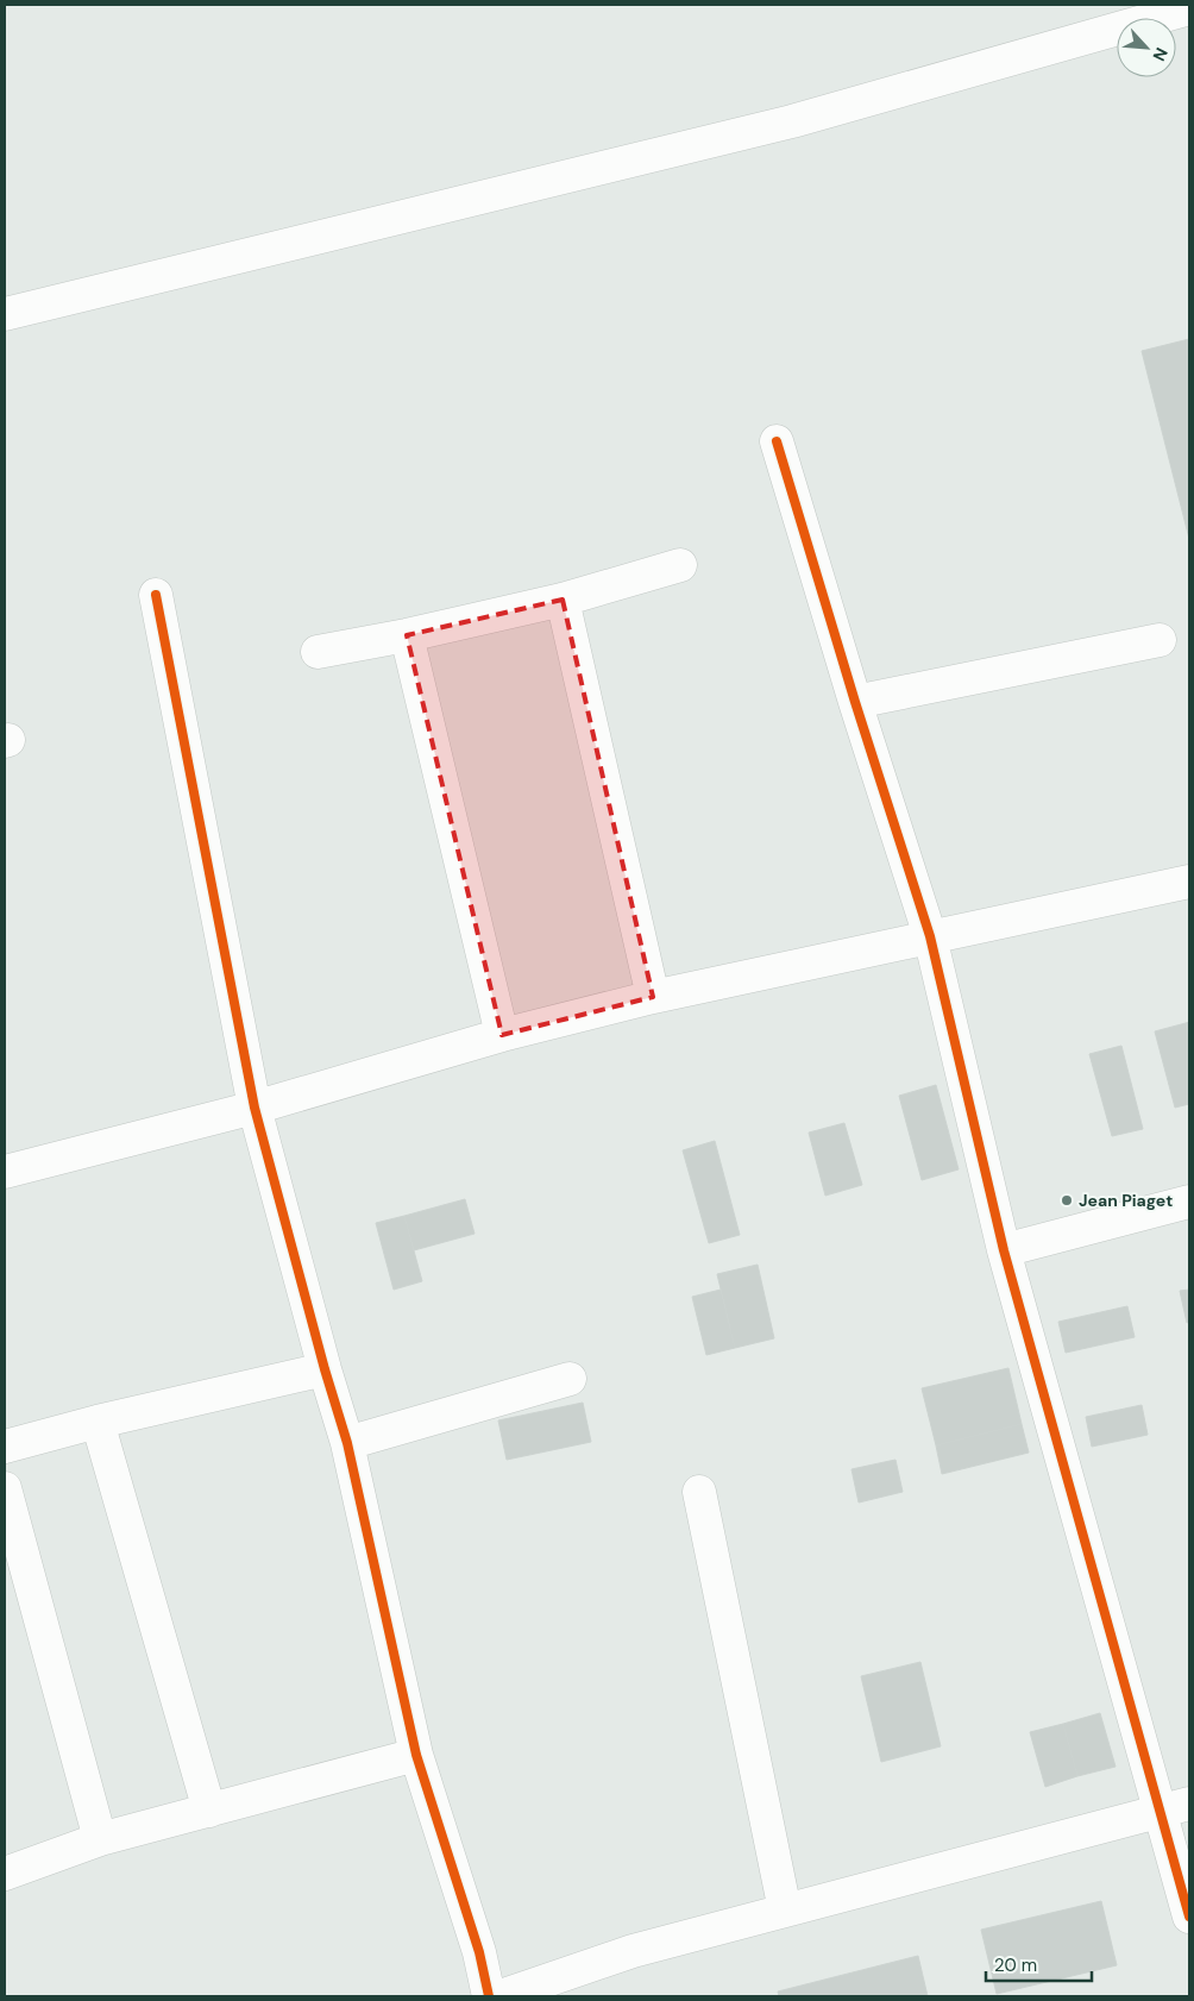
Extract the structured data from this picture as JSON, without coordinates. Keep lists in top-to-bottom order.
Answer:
{
  "places": ["Jean Piaget"],
  "scale_bar": "20 m",
  "north": "bottom right"
}
